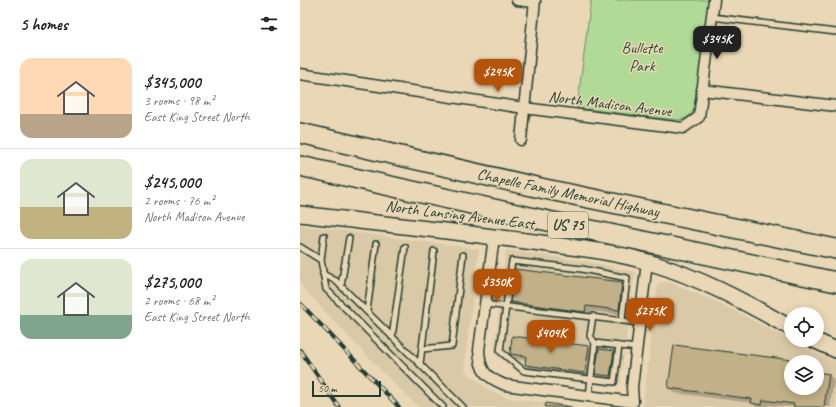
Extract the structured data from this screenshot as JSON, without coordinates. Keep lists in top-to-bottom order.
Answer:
{
  "streets": {
    "highway": ["Chapelle Family Memorial Highway", "US 75"],
    "street": ["North Madison Avenue", "North Lansing Avenue East"]
  },
  "parks": ["Bullette Park"],
  "scale_bar": "50 m",
  "page": {
    "heading": "5 homes",
    "price": [
      "$345K",
      "$245K",
      "$350K",
      "$275K",
      "$404K"
    ],
    "list": [
      {
        "name": "$345,000",
        "note": "3 rooms · 98 m² · East King Street North"
      },
      {
        "name": "$245,000",
        "note": "2 rooms · 76 m² · North Madison Avenue"
      },
      {
        "name": "$275,000",
        "note": "2 rooms · 68 m² · East King Street North"
      }
    ],
    "scale": "50 m"
  }
}
